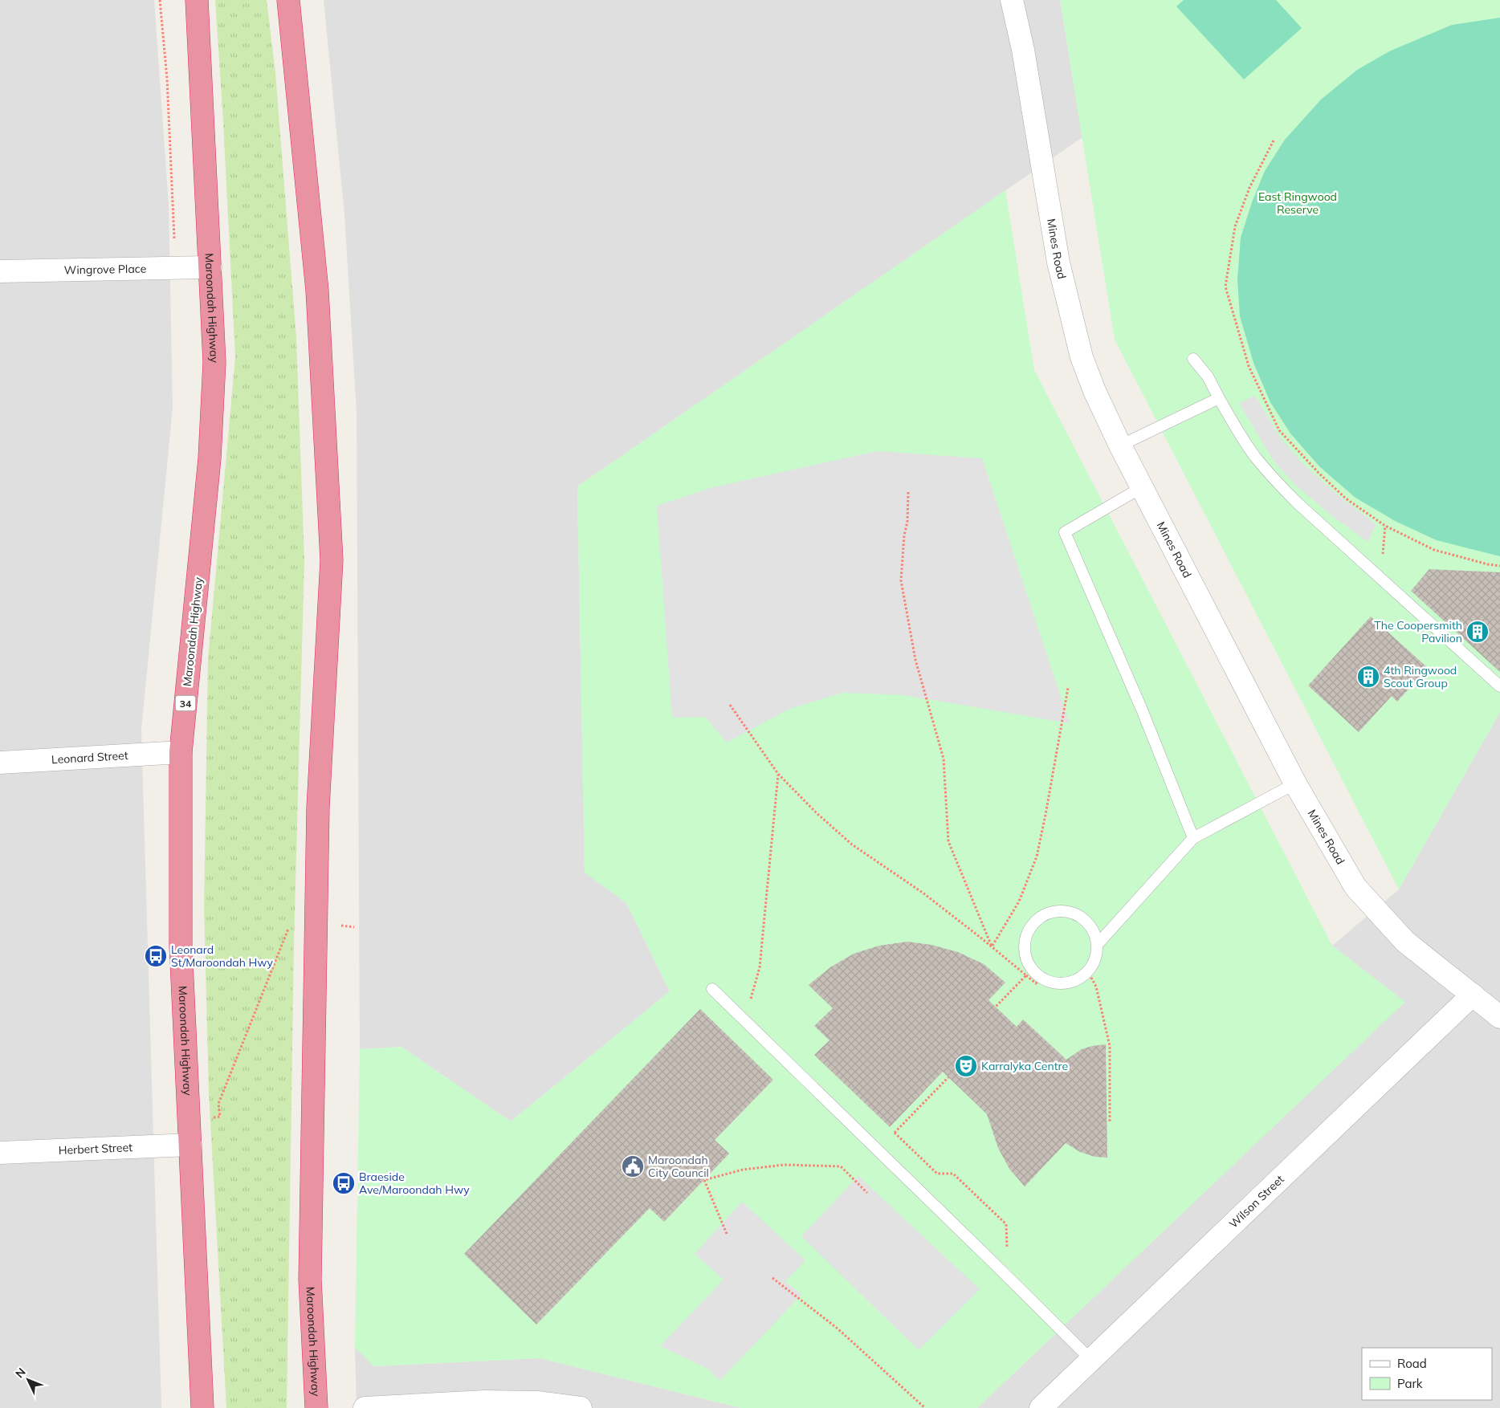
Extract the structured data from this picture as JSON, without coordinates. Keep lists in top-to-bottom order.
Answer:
{
  "streets": {
    "highway": ["Maroondah Highway", "34"],
    "street": [
      "Mines Road",
      "Wingrove Place",
      "Leonard Street",
      "Herbert Street",
      "Wilson Street"
    ]
  },
  "crossings": [
    ["Mines Road", "Wilson Street"],
    ["Wingrove Place", "Maroondah Highway"],
    ["Maroondah Highway", "Leonard Street"],
    ["Maroondah Highway", "Herbert Street"]
  ],
  "parks": ["East Ringwood Reserve"],
  "places": {
    "building": ["The Coopersmith Pavilion", "4th Ringwood Scout Group"],
    "bus stop": ["Leonard St/Maroondah Hwy", "Braeside Ave/Maroondah Hwy"],
    "theatre": ["Karralyka Centre"],
    "public building": ["Maroondah City Council"]
  },
  "legend": ["Road", "Park"],
  "north": "top left"
}
